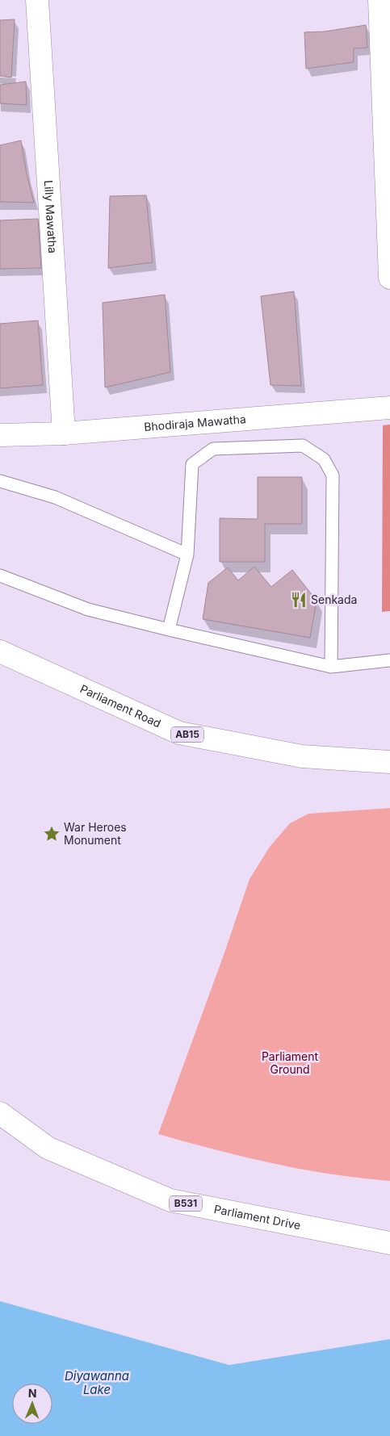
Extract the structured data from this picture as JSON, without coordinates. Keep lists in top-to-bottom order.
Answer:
{
  "streets": {
    "street": [
      "Lilly Mawatha",
      "Bhodiraja Mawatha",
      "Parliament Road",
      "AB15",
      "B531",
      "Parliament Drive"
    ]
  },
  "crossings": [
    ["Lilly Mawatha", "Bhodiraja Mawatha"]
  ],
  "water": ["Diyawanna Lake"],
  "parks": ["Parliament Ground"],
  "places": {
    "restaurant": ["Senkada"],
    "place": ["War Heroes Monument"]
  },
  "north": "top"
}
